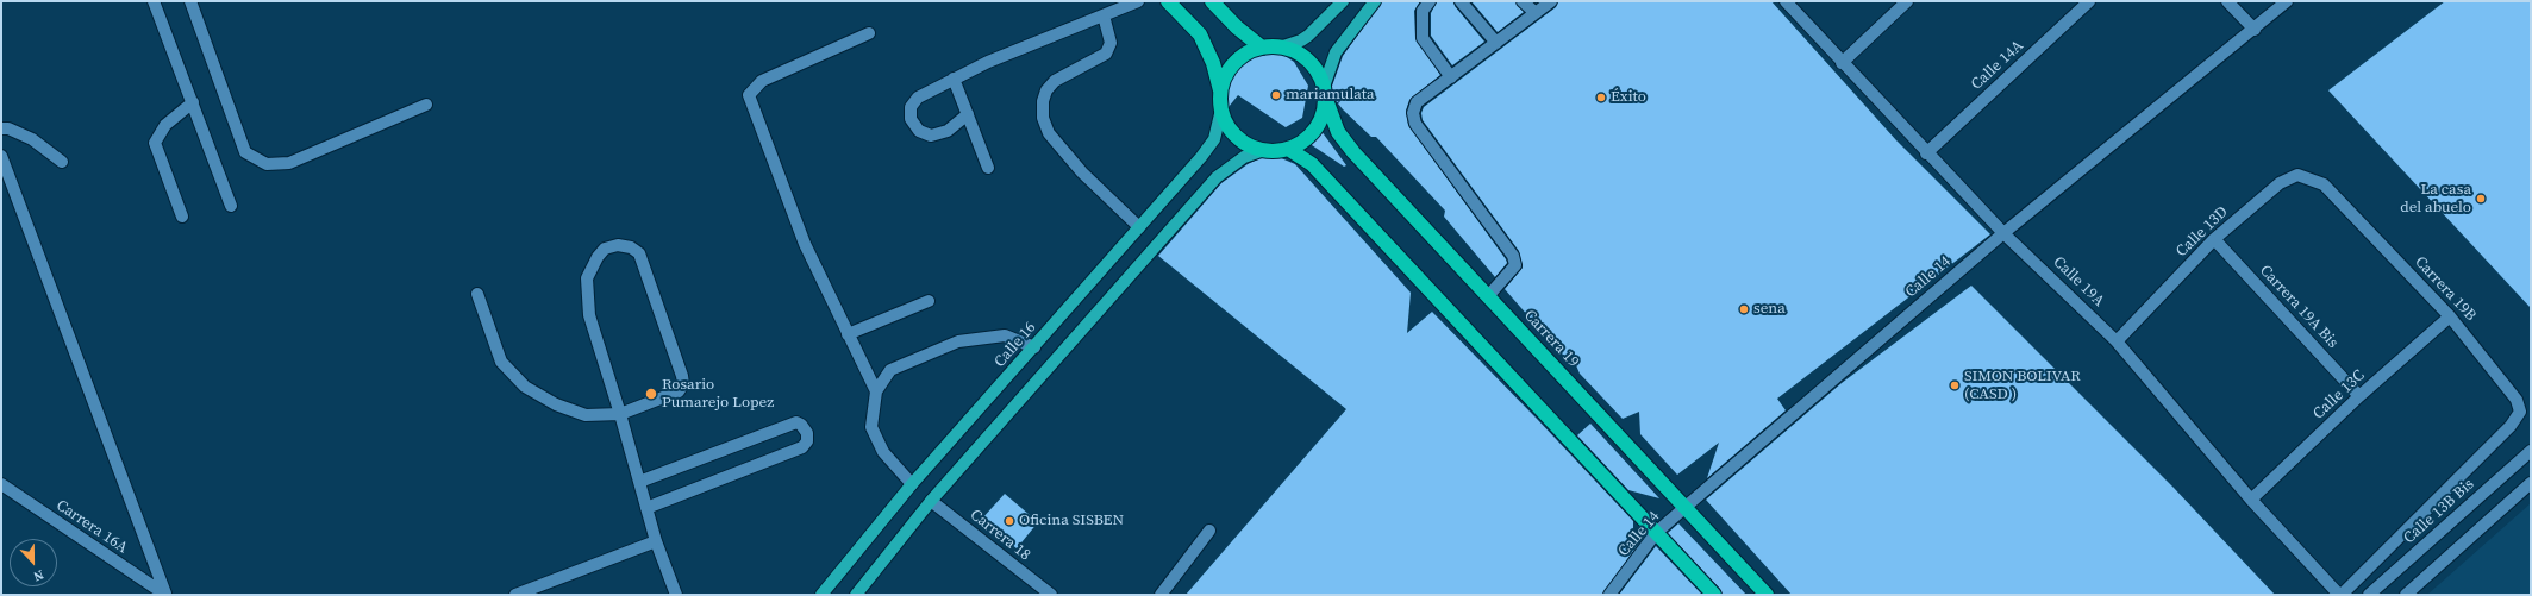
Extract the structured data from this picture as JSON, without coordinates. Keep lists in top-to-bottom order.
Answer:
{
  "streets": {
    "highway": ["Carrera 19"],
    "main road": ["Calle 16"],
    "street": [
      "Calle 14A",
      "Calle 13D",
      "Calle 14",
      "Calle 19A",
      "Carrera 19B",
      "Carrera 19A Bis",
      "Calle 13C",
      "Calle 13B Bis",
      "Carrera 16A",
      "Carrera 18"
    ]
  },
  "crossings": [
    ["Calle 14A", "Calle 19A"],
    ["Calle 13D", "Calle 19A"],
    ["Calle 13D", "Carrera 19B"],
    ["Calle 13D", "Carrera 19A Bis"],
    ["Calle 14", "Calle 19A"],
    ["Calle 14", "Carrera 19"],
    ["Calle 19A", "Carrera 19B"],
    ["Calle 19A", "Calle 13C"],
    ["Carrera 19B", "Calle 13C"],
    ["Carrera 19A Bis", "Calle 13C"],
    ["Carrera 19", "Calle 16"]
  ],
  "places": [
    "mariamulata",
    "Éxito",
    "La casa del abuelo",
    "sena",
    "SIMON BOLIVAR (CASD )",
    "Rosario Pumarejo Lopez",
    "Oficina SISBEN"
  ],
  "north": "bottom"
}
